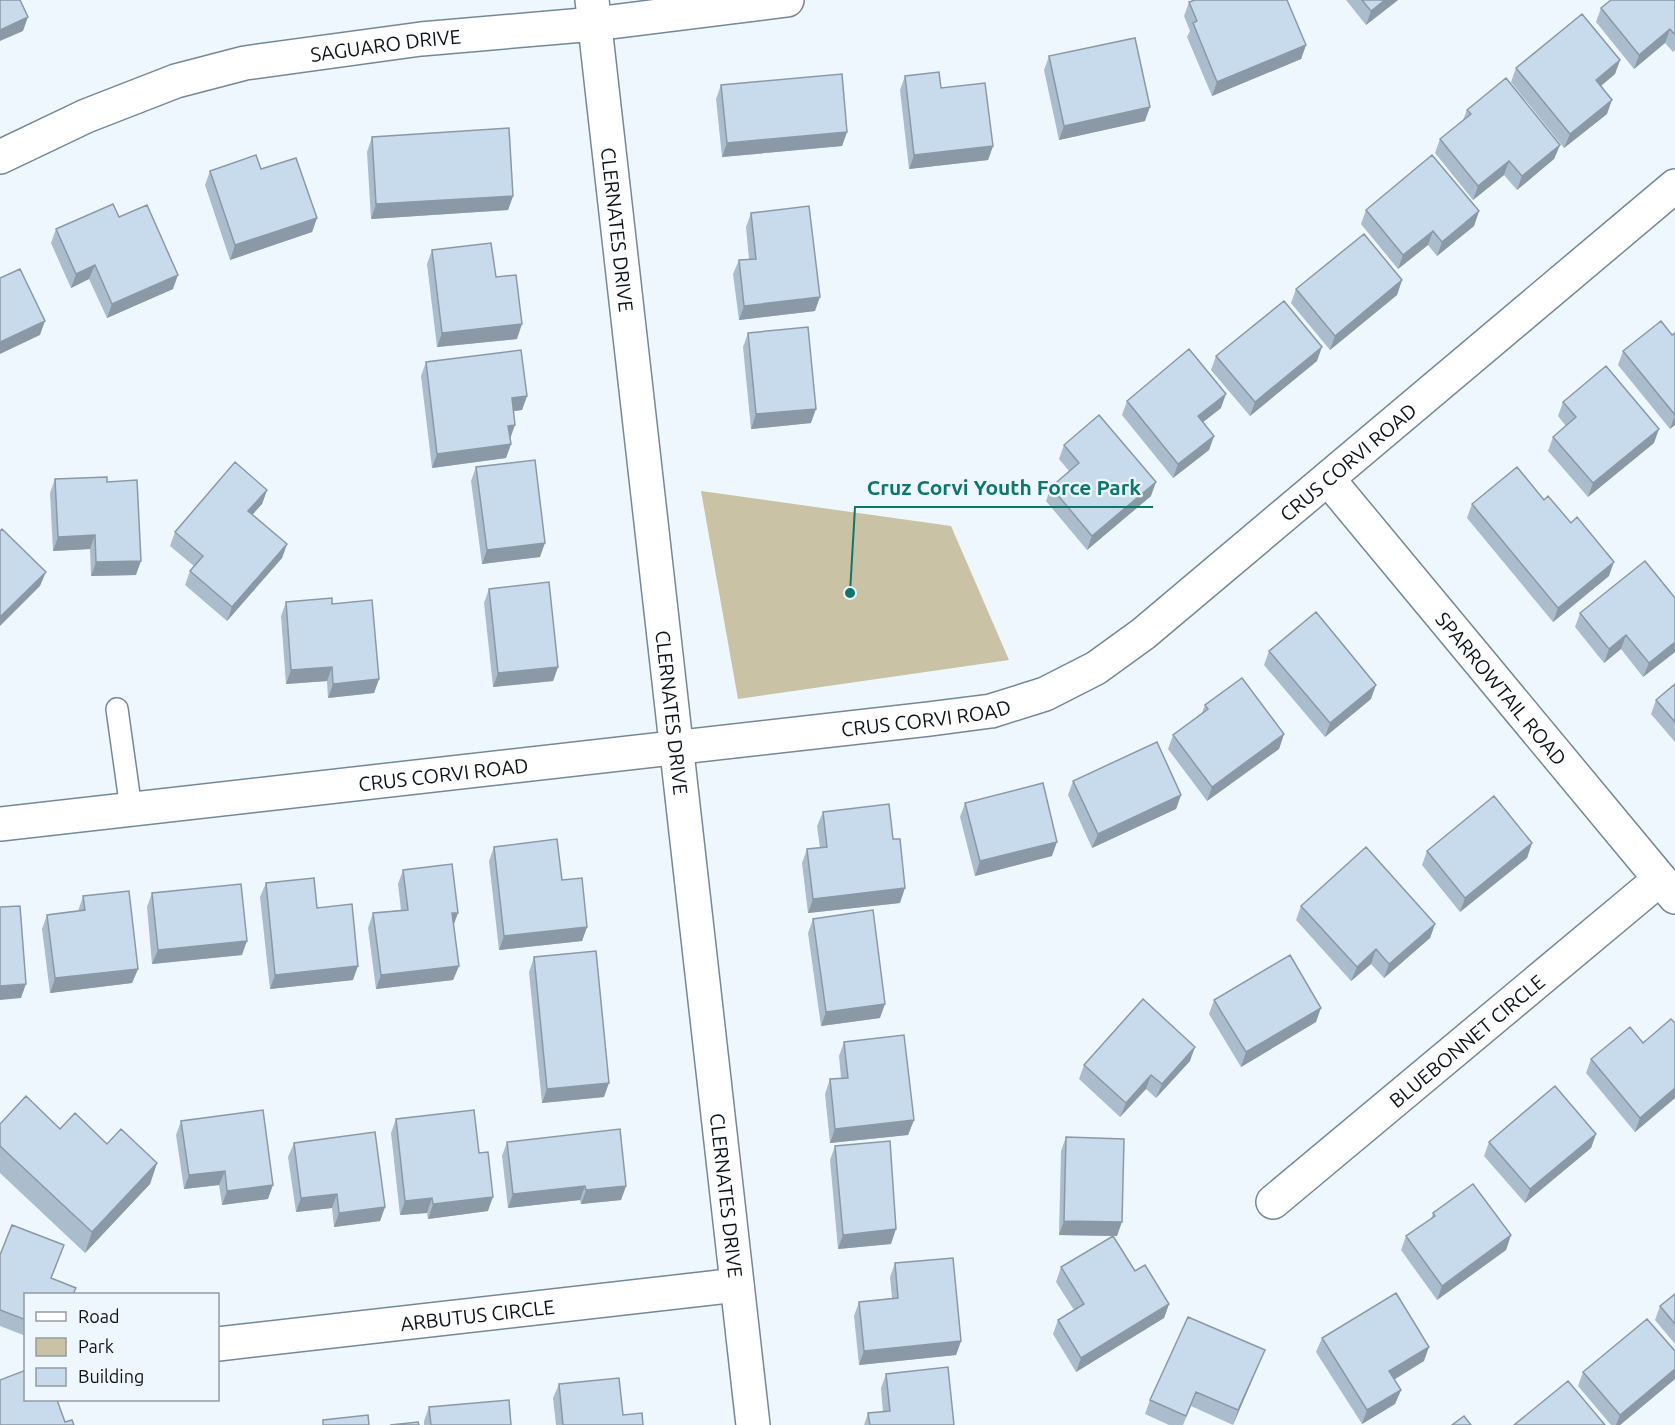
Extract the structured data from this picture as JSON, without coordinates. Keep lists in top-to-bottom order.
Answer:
{
  "streets": {
    "street": [
      "SAGUARO DRIVE",
      "CLERNATES DRIVE",
      "CRUS CORVI ROAD",
      "SPARROWTAIL ROAD",
      "BLUEBONNET CIRCLE",
      "ARBUTUS CIRCLE"
    ]
  },
  "crossings": [
    ["SAGUARO DRIVE", "CLERNATES DRIVE"],
    ["CLERNATES DRIVE", "CRUS CORVI ROAD"],
    ["CLERNATES DRIVE", "ARBUTUS CIRCLE"],
    ["CRUS CORVI ROAD", "SPARROWTAIL ROAD"],
    ["SPARROWTAIL ROAD", "BLUEBONNET CIRCLE"]
  ],
  "places": ["Cruz Corvi Youth Force Park"],
  "legend": ["Road", "Park", "Building"]
}
